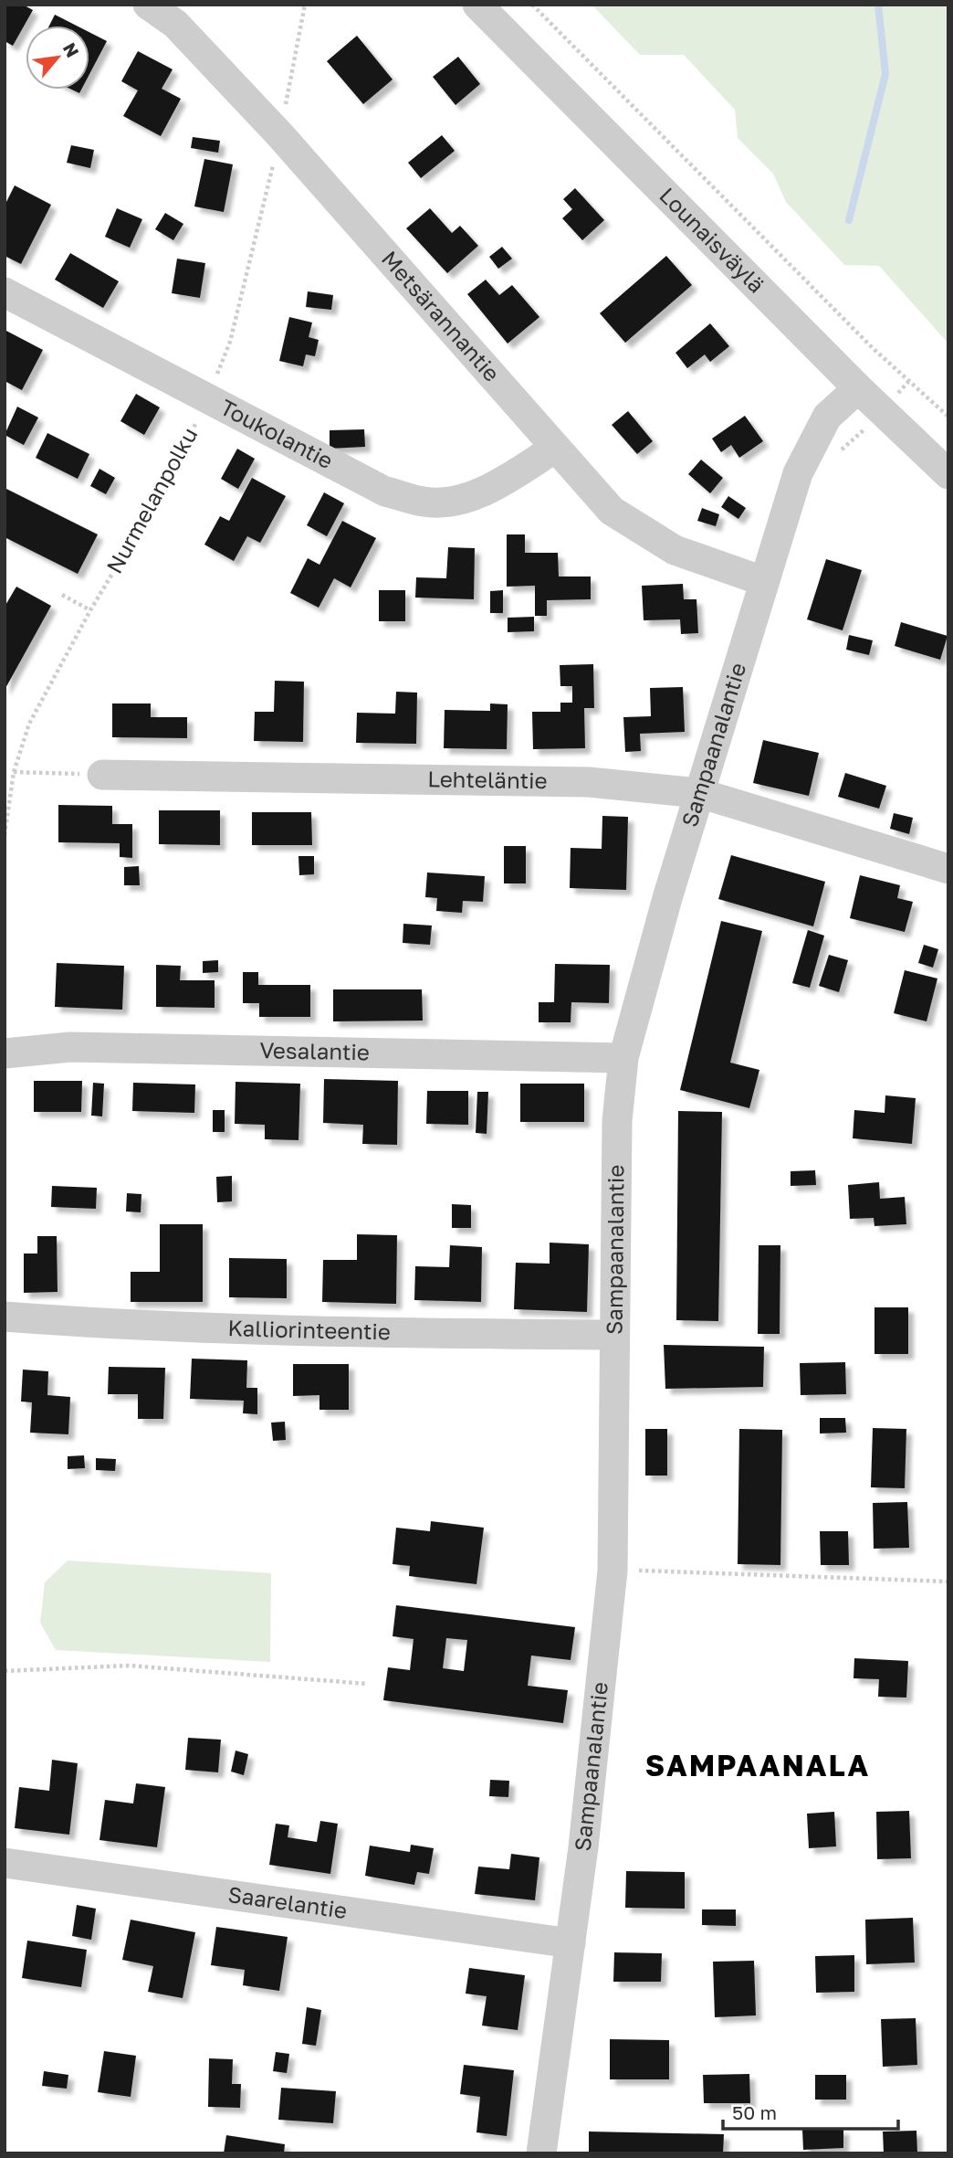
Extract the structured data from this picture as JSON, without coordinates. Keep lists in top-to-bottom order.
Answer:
{
  "streets": {
    "street": [
      "Lounaisväylä",
      "Metsärannantie",
      "Toukolantie",
      "Sampaanalantie",
      "Lehteläntie",
      "Vesalantie",
      "Kalliorinteentie",
      "Saarelantie"
    ],
    "path": ["Nurmelanpolku"]
  },
  "crossings": [
    ["Lounaisväylä", "Sampaanalantie"],
    ["Metsärannantie", "Toukolantie"],
    ["Metsärannantie", "Nurmelanpolku"],
    ["Metsärannantie", "Sampaanalantie"],
    ["Toukolantie", "Nurmelanpolku"],
    ["Sampaanalantie", "Lehteläntie"],
    ["Sampaanalantie", "Vesalantie"],
    ["Sampaanalantie", "Kalliorinteentie"],
    ["Sampaanalantie", "Saarelantie"]
  ],
  "districts": ["SAMPAANALA"],
  "scale_bar": "50 m",
  "north": "top right"
}
